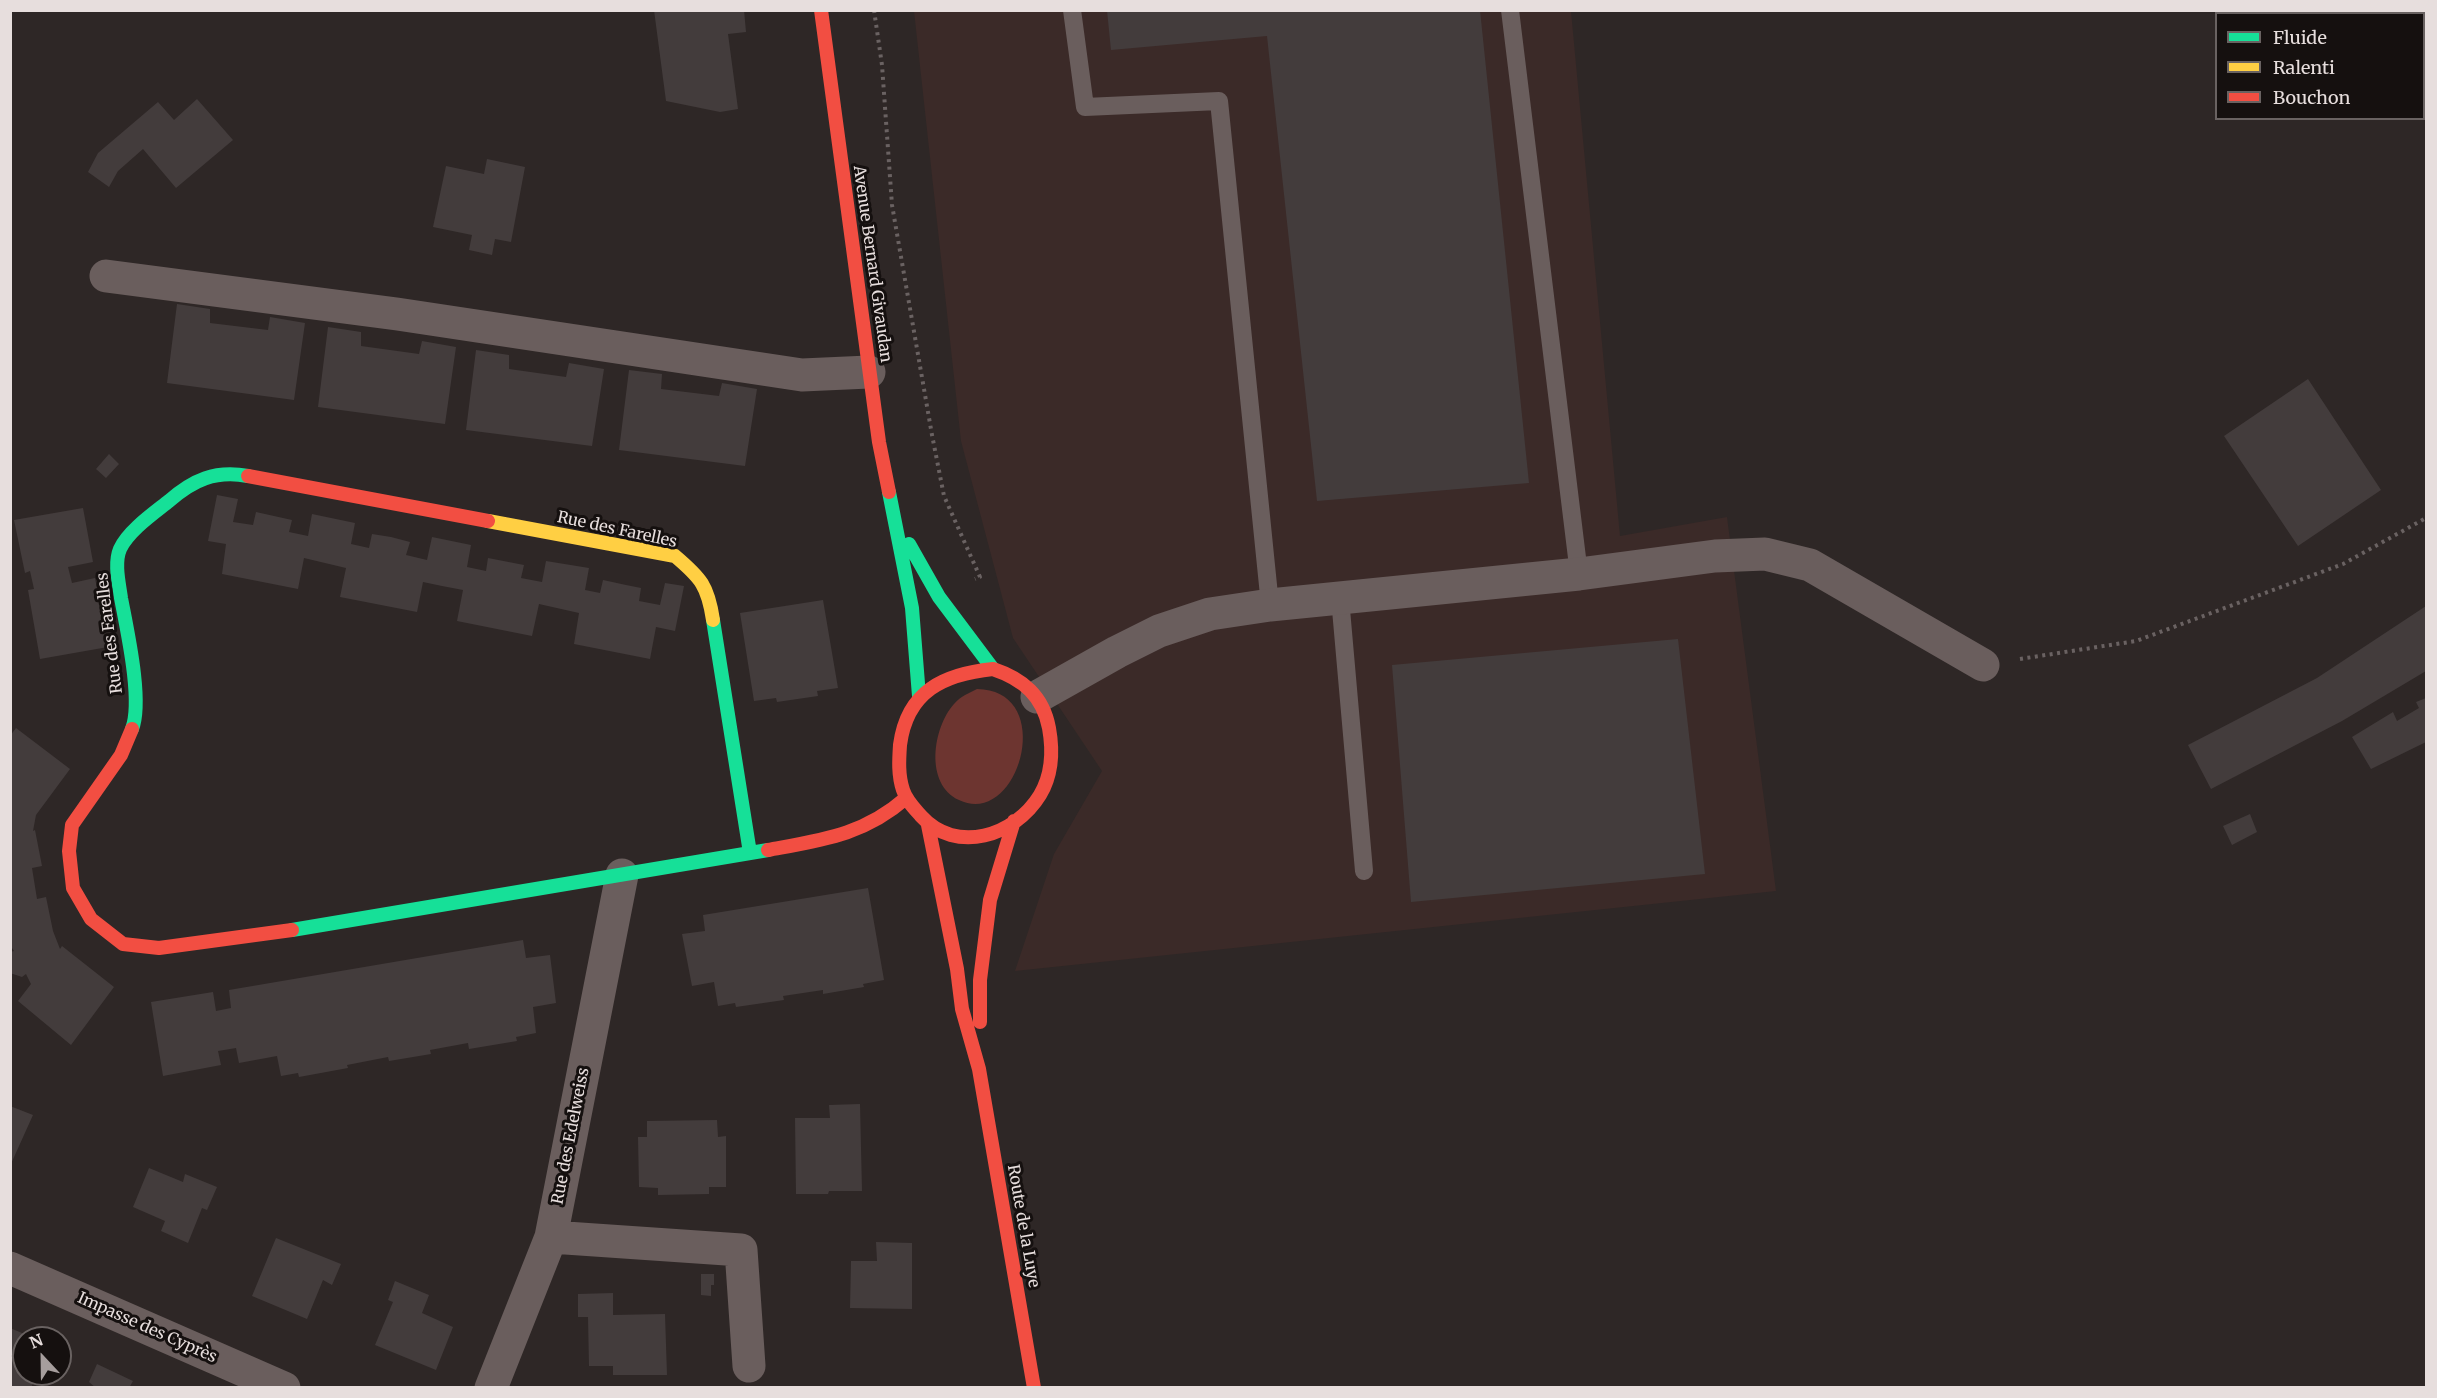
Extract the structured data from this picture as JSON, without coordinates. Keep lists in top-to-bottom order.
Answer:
{
  "streets": {
    "main road": ["Avenue Bernard Givaudan", "Rue des Farelles", "Route de la Luye"],
    "street": ["Rue des Edelweiss", "Impasse des Cyprès"]
  },
  "crossings": [
    ["Avenue Bernard Givaudan", "Route de la Luye"],
    ["Rue des Farelles", "Rue des Edelweiss"]
  ],
  "legend": ["Fluide", "Ralenti", "Bouchon"],
  "north": "top"
}
